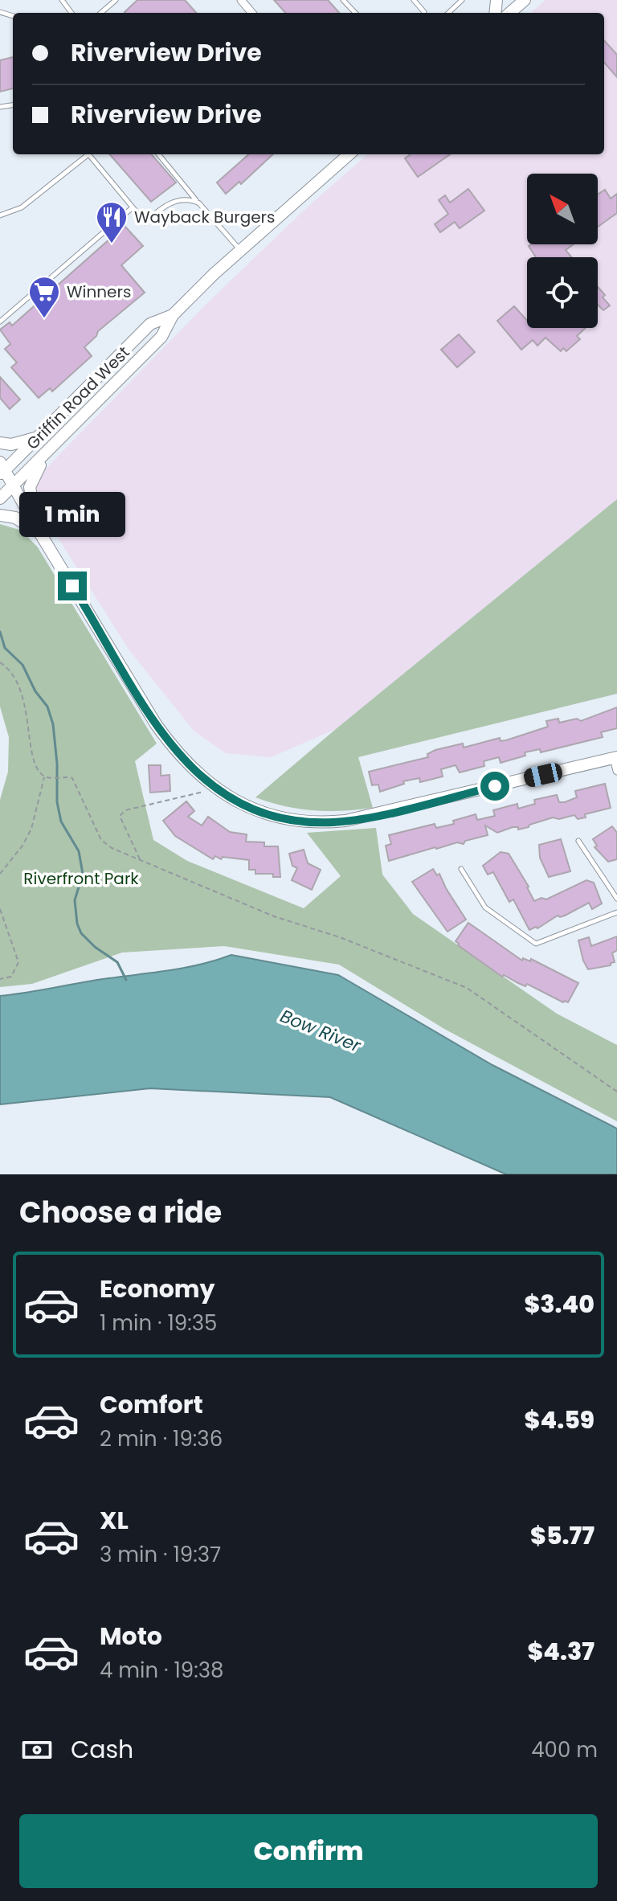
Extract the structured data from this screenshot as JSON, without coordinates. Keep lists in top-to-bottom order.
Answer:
{
  "streets": {
    "main road": ["Griffin Road West"]
  },
  "water": ["Bow River"],
  "parks": ["Riverfront Park"],
  "places": {
    "restaurant": ["Wayback Burgers"],
    "supermarket": ["Winners"]
  },
  "north": "top left",
  "page": {
    "banner": ["Riverview Drive", "Riverview Drive"],
    "bubble": "1 min",
    "heading": "Choose a ride",
    "list": [
      {
        "name": "Economy",
        "note": "1 min · 19:35",
        "value": "$3.40"
      },
      {
        "name": "Comfort",
        "note": "2 min · 19:36",
        "value": "$4.59"
      },
      {
        "name": "XL",
        "note": "3 min · 19:37",
        "value": "$5.77"
      },
      {
        "name": "Moto",
        "note": "4 min · 19:38",
        "value": "$4.37"
      }
    ],
    "pay": ["Cash", "400 m"],
    "buttons": "Confirm"
  }
}
